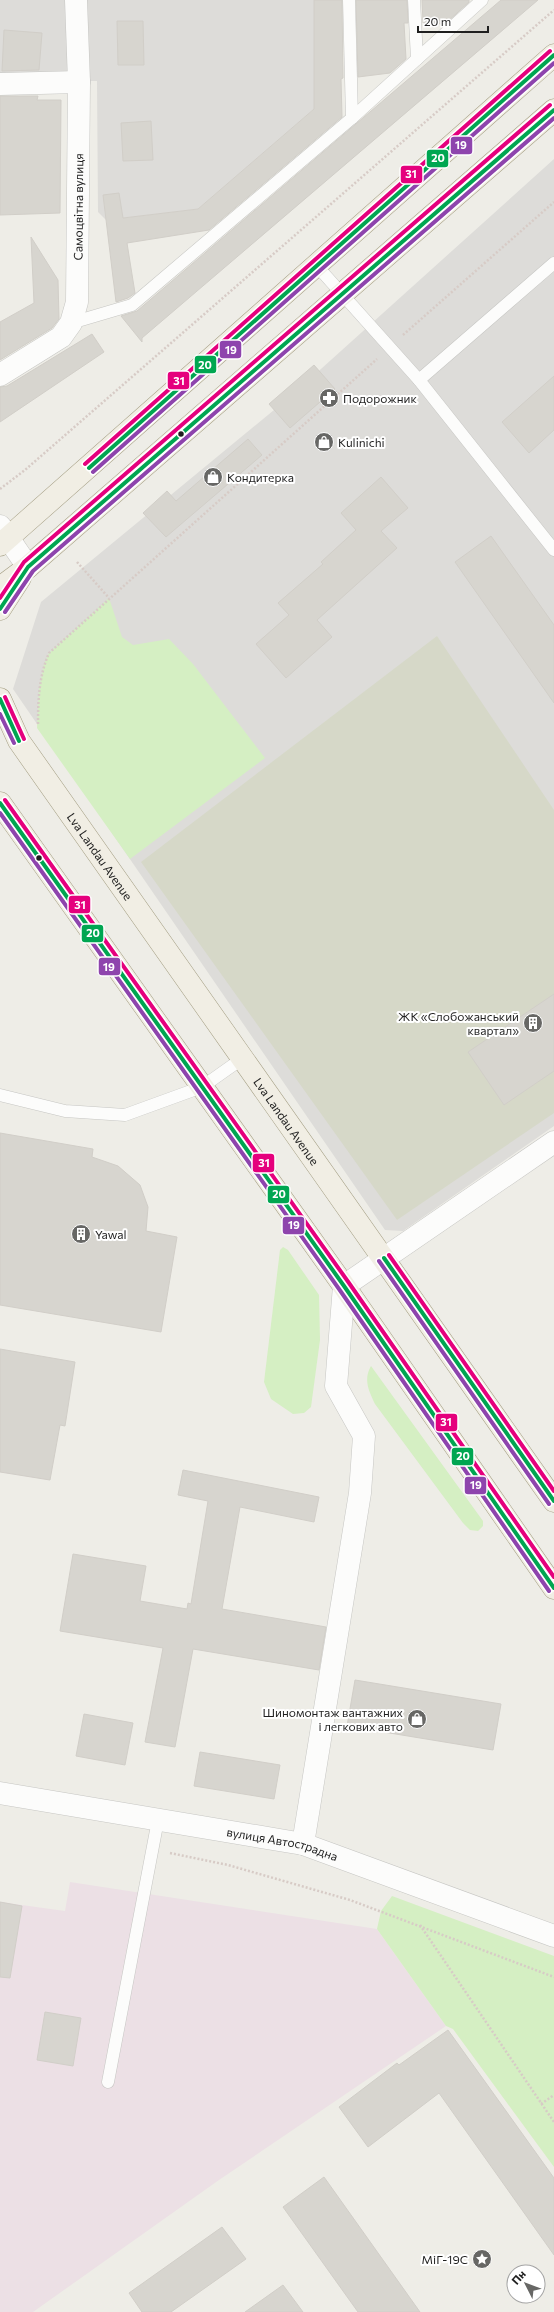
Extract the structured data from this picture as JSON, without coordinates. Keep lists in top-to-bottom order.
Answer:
{
  "streets": {
    "main road": ["Lva Landau Avenue"],
    "street": ["Самоцвітна вулиця", "вулиця Автострадна"]
  },
  "places": {
    "pharmacy": ["Подорожник"],
    "shop": ["Kulinichi", "Кондитерка", "Шиномонтаж вантажних і легкових авто"],
    "building": ["ЖК «Слобожанський квартал»", "Yawal"],
    "place": ["МіГ-19С"]
  },
  "lines": ["transit line 31", "transit line 20", "transit line 19"],
  "scale_bar": "20 m",
  "north": "top left"
}
